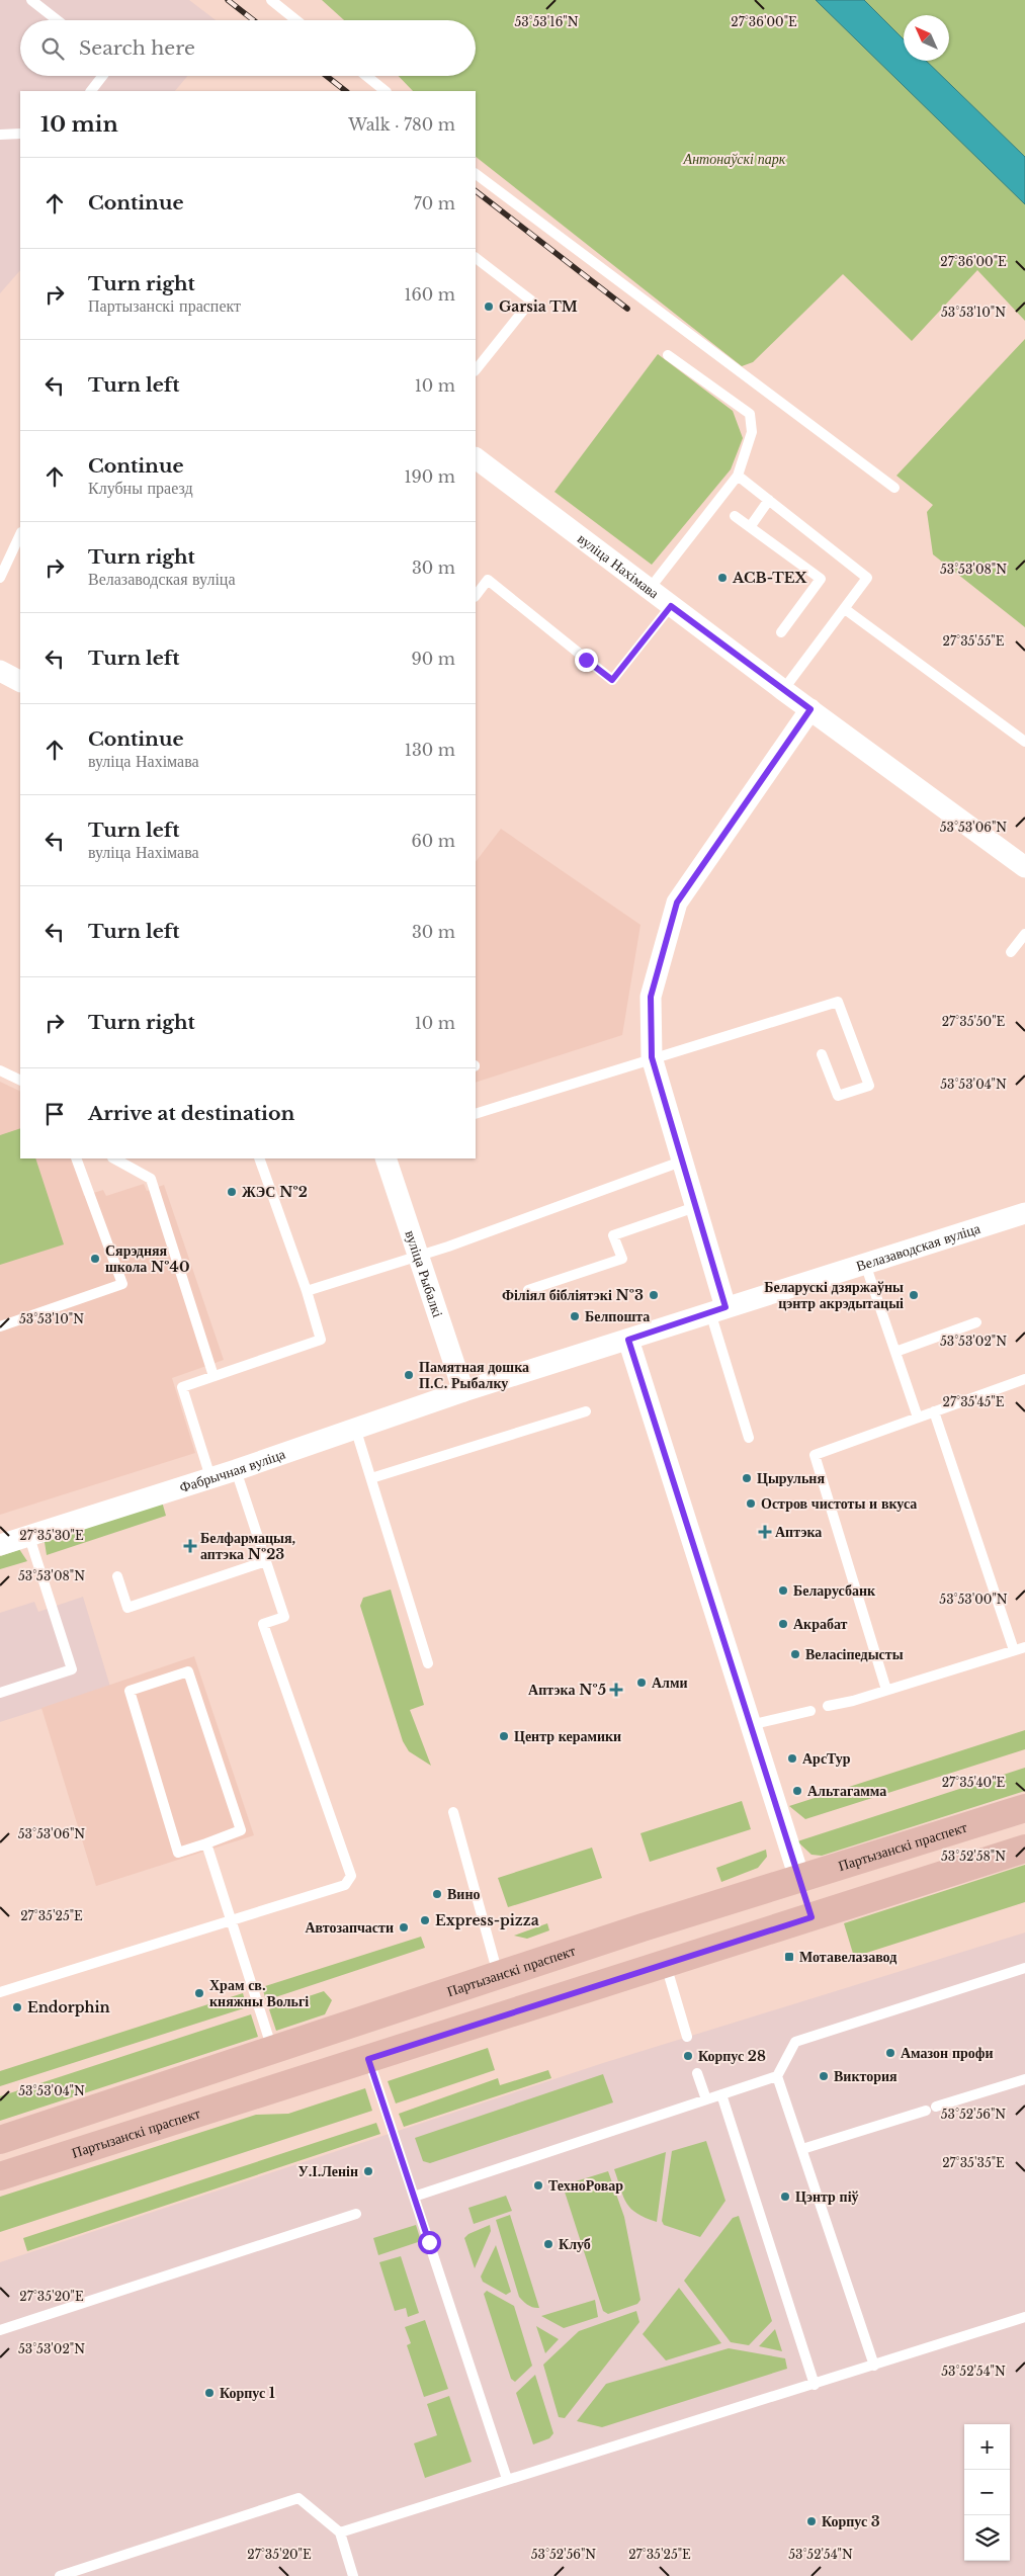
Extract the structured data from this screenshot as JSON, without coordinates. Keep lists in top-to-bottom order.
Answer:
{
  "streets": {
    "main road": ["Партызанскі праспект"],
    "street": [
      "вуліца Нахімава",
      "Велазаводская вуліца",
      "вуліца Рыбалкі",
      "Фабрычная вуліца"
    ]
  },
  "crossings": [
    ["Велазаводская вуліца", "вуліца Рыбалкі"],
    ["Велазаводская вуліца", "Фабрычная вуліца"],
    ["вуліца Рыбалкі", "Фабрычная вуліца"]
  ],
  "parks": ["Антонаўскі парк"],
  "places": {
    "other": [
      "Garsia TM",
      "ACB-TEX",
      "ЖЭС №2",
      "Сярэдняя школа №40",
      "Філіял бібліятэкі №3",
      "Беларускі дзяржаўны цэнтр акрэдытацыі",
      "Белпошта",
      "Памятная дошка П.С. Рыбалку",
      "Цырульня",
      "Остров чистоты и вкуса",
      "Беларусбанк",
      "Акрабат",
      "Веласіпедысты",
      "Алми",
      "Центр керамики",
      "АрсТур",
      "Альтагамма",
      "Вино",
      "Express-pizza",
      "Автозапчасти",
      "Храм св. княжны Вольгі",
      "Endorphin",
      "Амазон профи",
      "Корпус 28",
      "Виктория",
      "У.І.Ленін",
      "ТехноРовар",
      "Цэнтр піў",
      "Клуб",
      "Корпус 1",
      "Корпус 3"
    ],
    "health": ["Аптэка", "Белфармацыя, аптэка №23", "Аптэка №5"],
    "transit": ["Мотавелазавод"]
  },
  "north": "top left",
  "page": {
    "search": "Search here",
    "heading": ["10 min", "Walk · 780 m"],
    "list": [
      ["Continue", "70 m"],
      ["Turn right", "Партызанскі праспект", "160 m"],
      ["Turn left", "10 m"],
      ["Continue", "Клубны праезд", "190 m"],
      ["Turn right", "Велазаводская вуліца", "30 m"],
      ["Turn left", "90 m"],
      ["Continue", "вуліца Нахімава", "130 m"],
      ["Turn left", "вуліца Нахімава", "60 m"],
      ["Turn left", "30 m"],
      ["Turn right", "10 m"],
      "Arrive at destination"
    ],
    "map_buttons": ["+", "−"]
  },
  "coordinates": [
    "27°36'00\"E",
    "53°53'16\"N",
    "53°53'10\"N",
    "53°53'08\"N",
    "27°35'55\"E",
    "53°53'06\"N",
    "27°35'50\"E",
    "53°53'04\"N",
    "53°53'02\"N",
    "27°35'45\"E",
    "27°35'30\"E",
    "53°53'00\"N",
    "27°35'40\"E",
    "53°52'58\"N",
    "27°35'25\"E",
    "53°52'56\"N",
    "27°35'35\"E",
    "27°35'20\"E",
    "53°52'54\"N"
  ]
}
